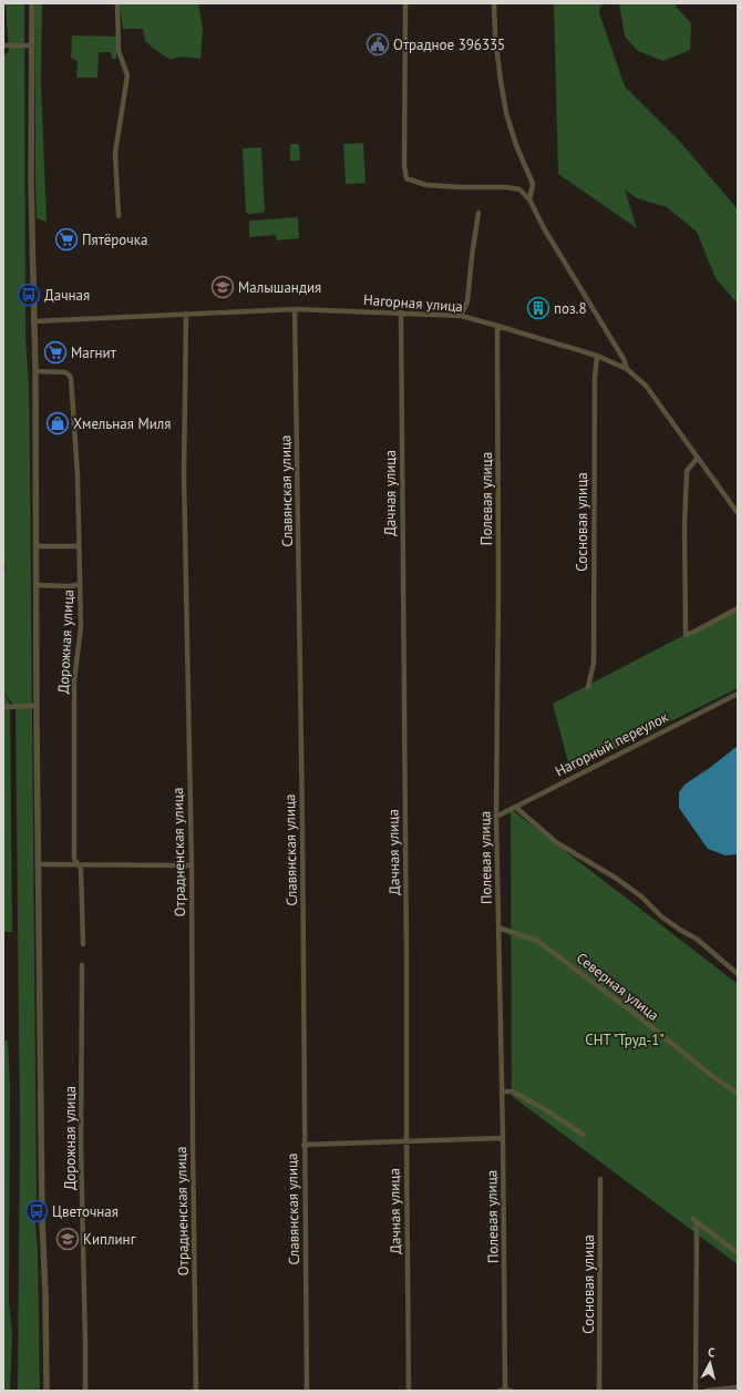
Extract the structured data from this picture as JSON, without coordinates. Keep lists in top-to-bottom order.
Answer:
{
  "streets": {
    "street": [
      "Нагорная улица",
      "Славянская улица",
      "Дачная улица",
      "Полевая улица",
      "Сосновая улица",
      "Дорожная улица",
      "Нагорный переулок",
      "Отрадненская улица",
      "Северная улица"
    ]
  },
  "crossings": [
    ["Нагорная улица", "Славянская улица"],
    ["Нагорная улица", "Дачная улица"],
    ["Нагорная улица", "Полевая улица"],
    ["Нагорная улица", "Сосновая улица"],
    ["Нагорная улица", "Отрадненская улица"],
    ["Полевая улица", "Нагорный переулок"],
    ["Полевая улица", "Северная улица"]
  ],
  "parks": ["СНТ \"Труд-1\""],
  "places": {
    "public building": ["Отрадное 396335"],
    "supermarket": ["Пятёрочка", "Магнит"],
    "school or university": ["Малышандия", "Киплинг"],
    "bus stop": ["Дачная", "Цветочная"],
    "building": ["поз.8"],
    "shop": ["Хмельная Миля"]
  },
  "north": "top"
}
